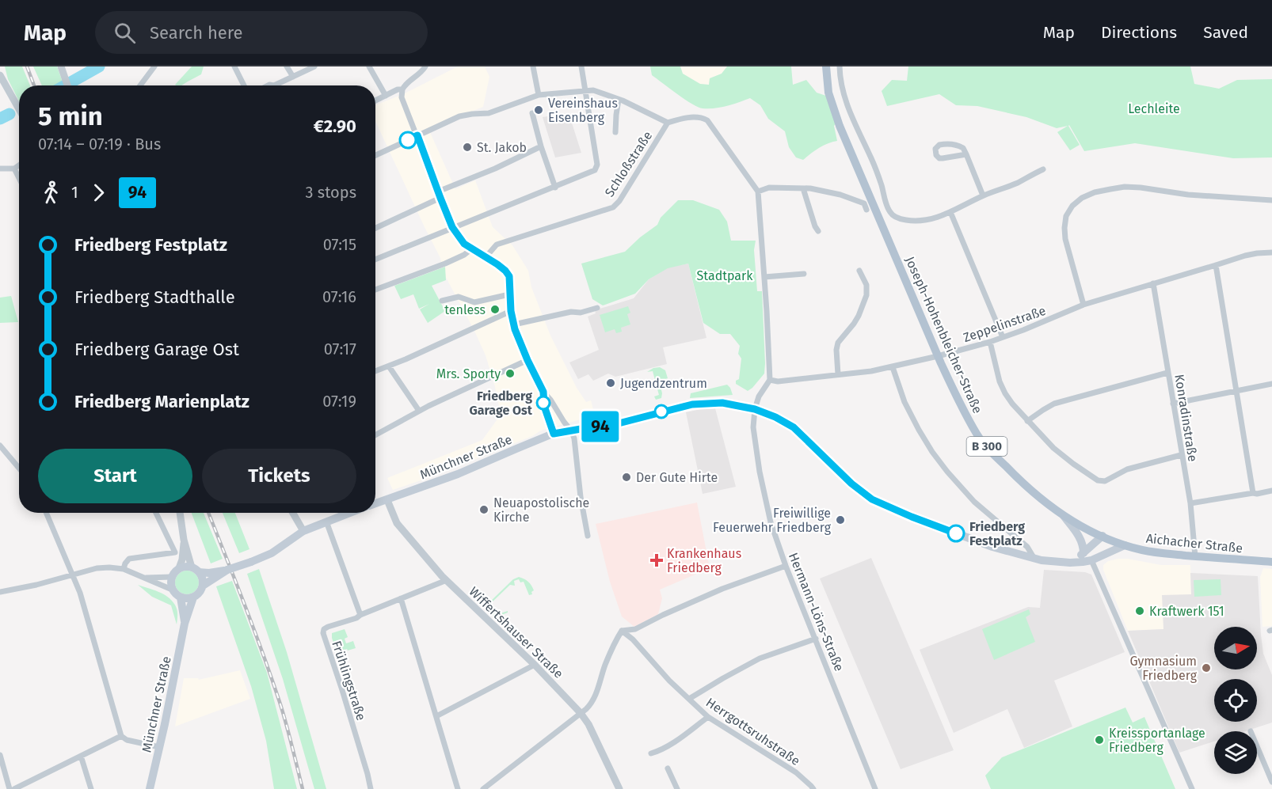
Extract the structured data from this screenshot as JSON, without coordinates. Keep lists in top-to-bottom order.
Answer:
{
  "streets": {
    "main road": [
      "Joseph-Hohenbleicher-Straße",
      "B 300",
      "Münchner Straße",
      "Aichacher Straße"
    ],
    "street": [
      "Schloßstraße",
      "Zeppelinstraße",
      "Konradinstraße",
      "Hermann-Löns-Straße",
      "Wiffertshauser Straße",
      "Frühlingstraße",
      "Herrgottsruhstraße"
    ]
  },
  "crossings": [
    ["Zeppelinstraße", "Joseph-Hohenbleicher-Straße"],
    ["Zeppelinstraße", "Konradinstraße"],
    ["Joseph-Hohenbleicher-Straße", "Aichacher Straße"],
    ["Konradinstraße", "Aichacher Straße"],
    ["Münchner Straße", "Wiffertshauser Straße"]
  ],
  "parks": ["Lechleite", "Stadtpark"],
  "places": {
    "other": [
      "Vereinshaus Eisenberg",
      "St. Jakob",
      "tenless",
      "Mrs. Sporty",
      "Jugendzentrum",
      "Friedberg Garage Ost",
      "Der Gute Hirte",
      "Neuapostolische Kirche",
      "Freiwillige Feuerwehr Friedberg",
      "Friedberg Festplatz",
      "Kraftwerk 151",
      "Gymnasium Friedberg",
      "Kreissportanlage Friedberg"
    ],
    "health": ["Krankenhaus Friedberg"]
  },
  "lines": ["bus line 94"],
  "north": "right",
  "page": {
    "header": "Map",
    "search": "Search here",
    "nav": ["Map", "Directions", "Saved"],
    "on_map": "94",
    "heading": ["5 min", "07:14 – 07:19 · Bus", "€2.90"],
    "legs": ["1", "94", "3 stops"],
    "list": [
      {
        "name": "Friedberg Festplatz",
        "value": "07:15"
      },
      {
        "name": "Friedberg Stadthalle",
        "value": "07:16"
      },
      {
        "name": "Friedberg Garage Ost",
        "value": "07:17"
      },
      {
        "name": "Friedberg Marienplatz",
        "value": "07:19"
      }
    ],
    "buttons": ["Start", "Tickets"]
  }
}
